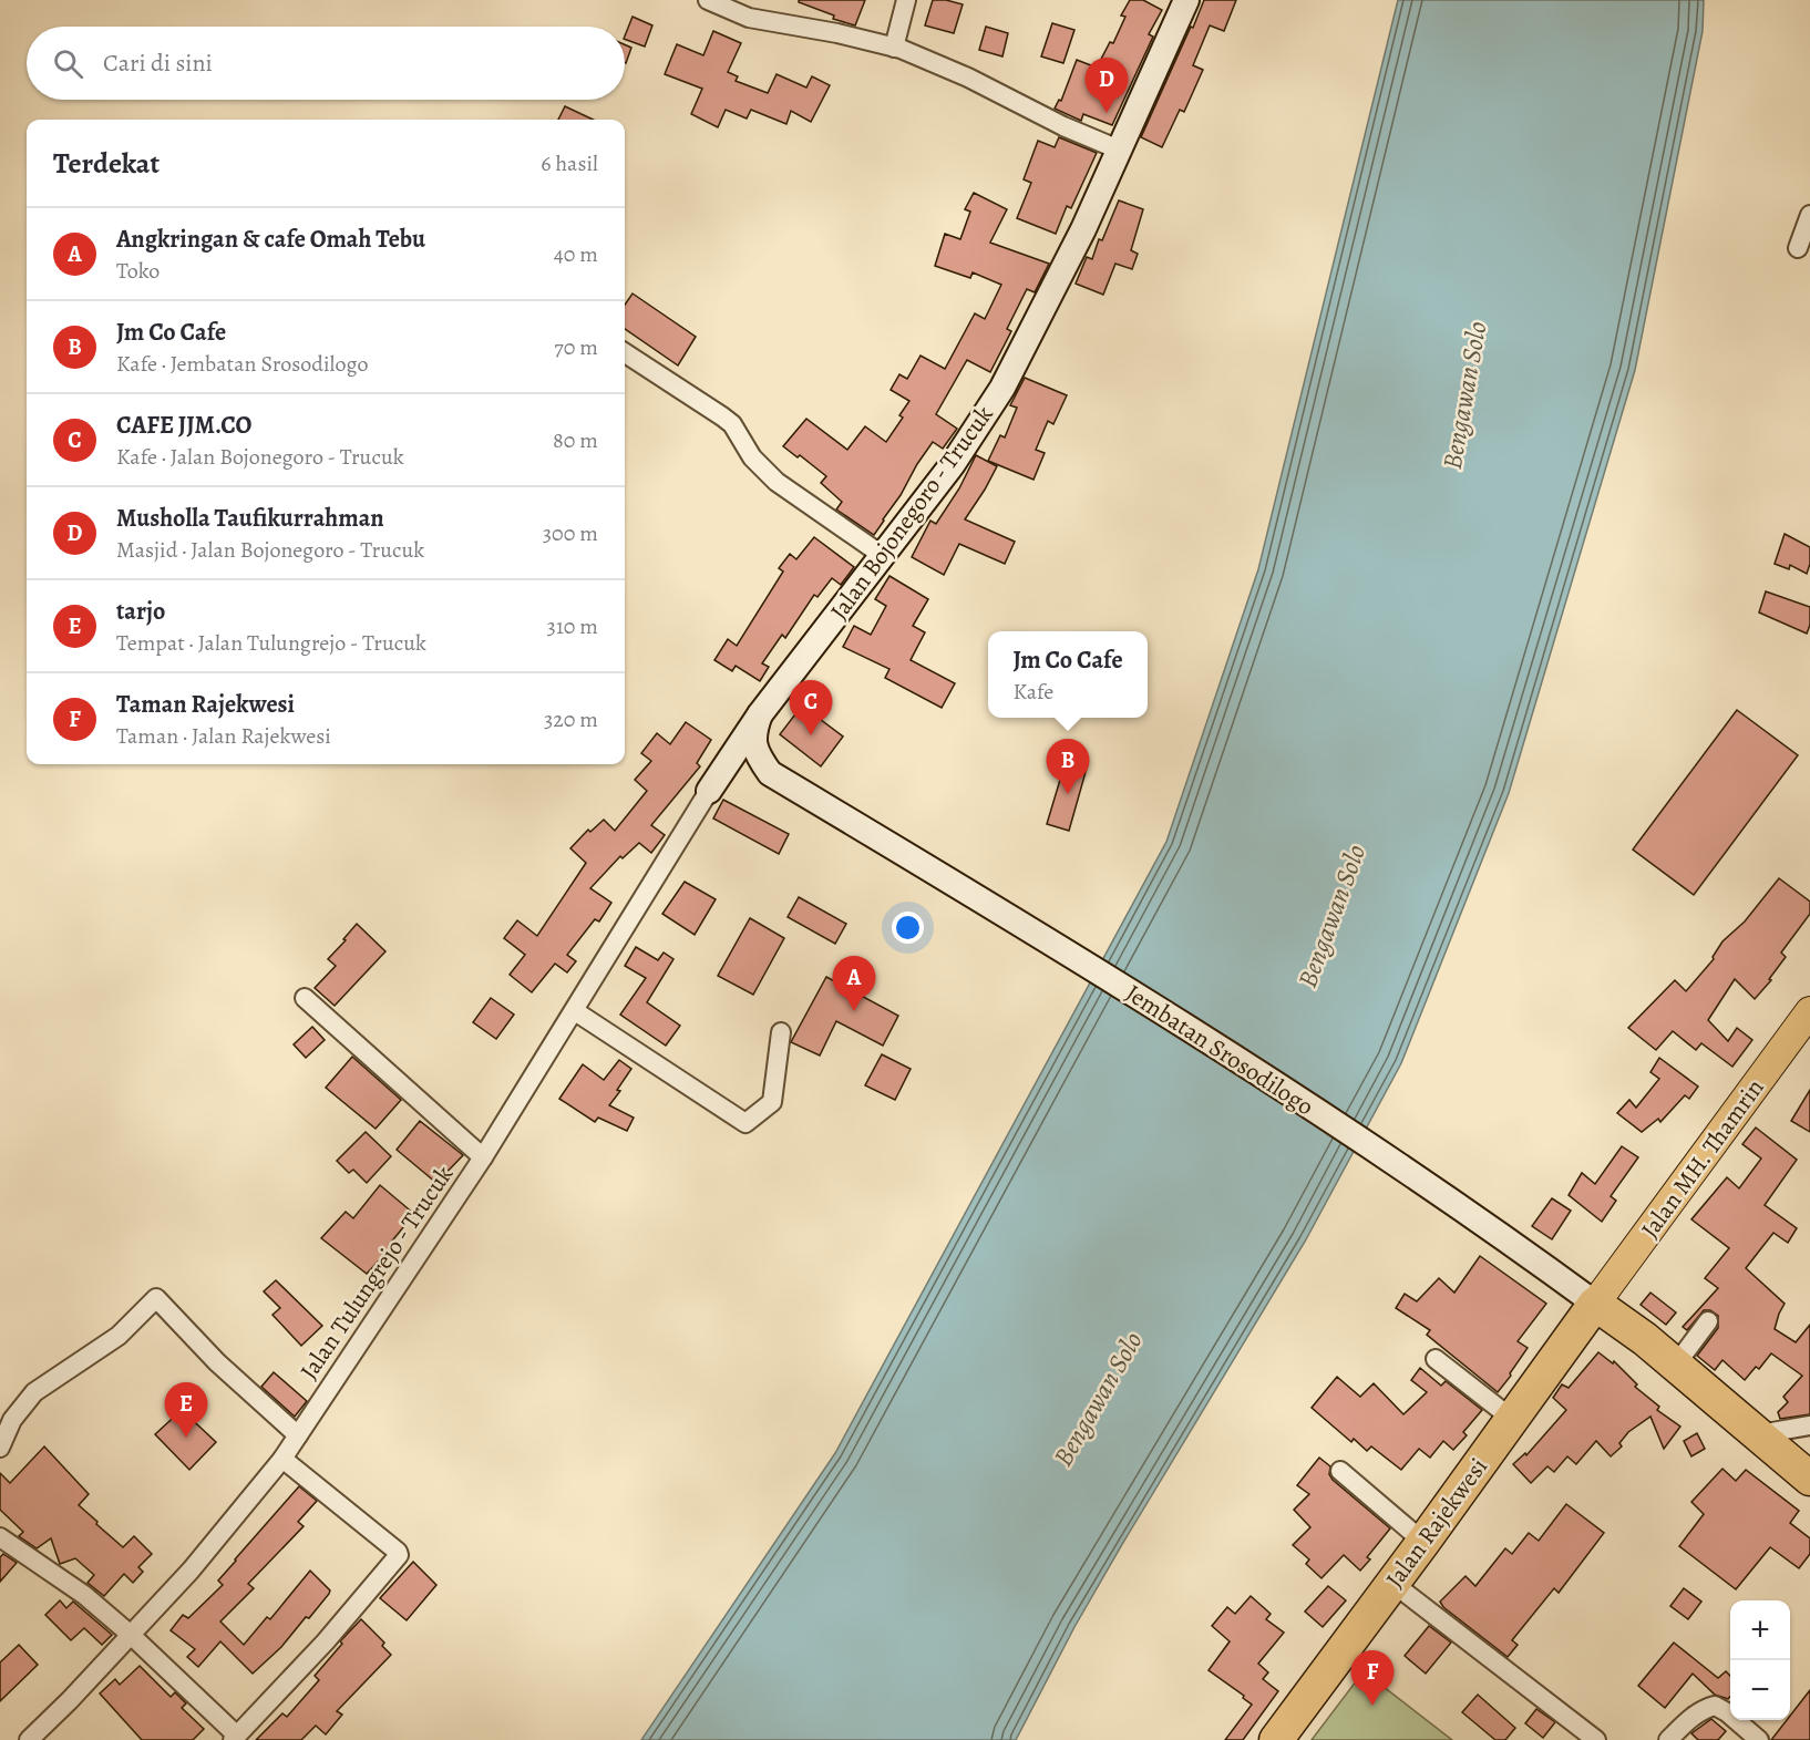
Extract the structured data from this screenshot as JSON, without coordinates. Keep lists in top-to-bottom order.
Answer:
{
  "streets": {
    "highway": ["Jalan Rajekwesi"],
    "main road": ["Jalan MH. Thamrin"],
    "street": ["Jalan Bojonegoro - Trucuk", "Jembatan Srosodilogo", "Jalan Tulungrejo - Trucuk"]
  },
  "crossings": [
    ["Jalan Bojonegoro - Trucuk", "Jalan Tulungrejo - Trucuk"],
    ["Jembatan Srosodilogo", "Jalan MH. Thamrin"],
    ["Jembatan Srosodilogo", "Jalan Rajekwesi"],
    ["Jalan MH. Thamrin", "Jalan Rajekwesi"]
  ],
  "water": ["Bengawan Solo"],
  "page": {
    "search": "Cari di sini",
    "pins": [
      "D",
      "C",
      "B",
      "A",
      "E",
      "F"
    ],
    "heading": ["Terdekat", "6 hasil"],
    "list": [
      {
        "mark": "A",
        "name": "Angkringan & cafe Omah Tebu",
        "note": "Toko",
        "value": "40 m"
      },
      {
        "mark": "B",
        "name": "Jm Co Cafe",
        "note": "Kafe · Jembatan Srosodilogo",
        "value": "70 m"
      },
      {
        "mark": "C",
        "name": "CAFE JJM.CO",
        "note": "Kafe · Jalan Bojonegoro - Trucuk",
        "value": "80 m"
      },
      {
        "mark": "D",
        "name": "Musholla Taufikurrahman",
        "note": "Masjid · Jalan Bojonegoro - Trucuk",
        "value": "300 m"
      },
      {
        "mark": "E",
        "name": "tarjo",
        "note": "Tempat · Jalan Tulungrejo - Trucuk",
        "value": "310 m"
      },
      {
        "mark": "F",
        "name": "Taman Rajekwesi",
        "note": "Taman · Jalan Rajekwesi",
        "value": "320 m"
      }
    ],
    "popup": ["Jm Co Cafe", "Kafe"],
    "map_buttons": ["+", "−"]
  }
}
